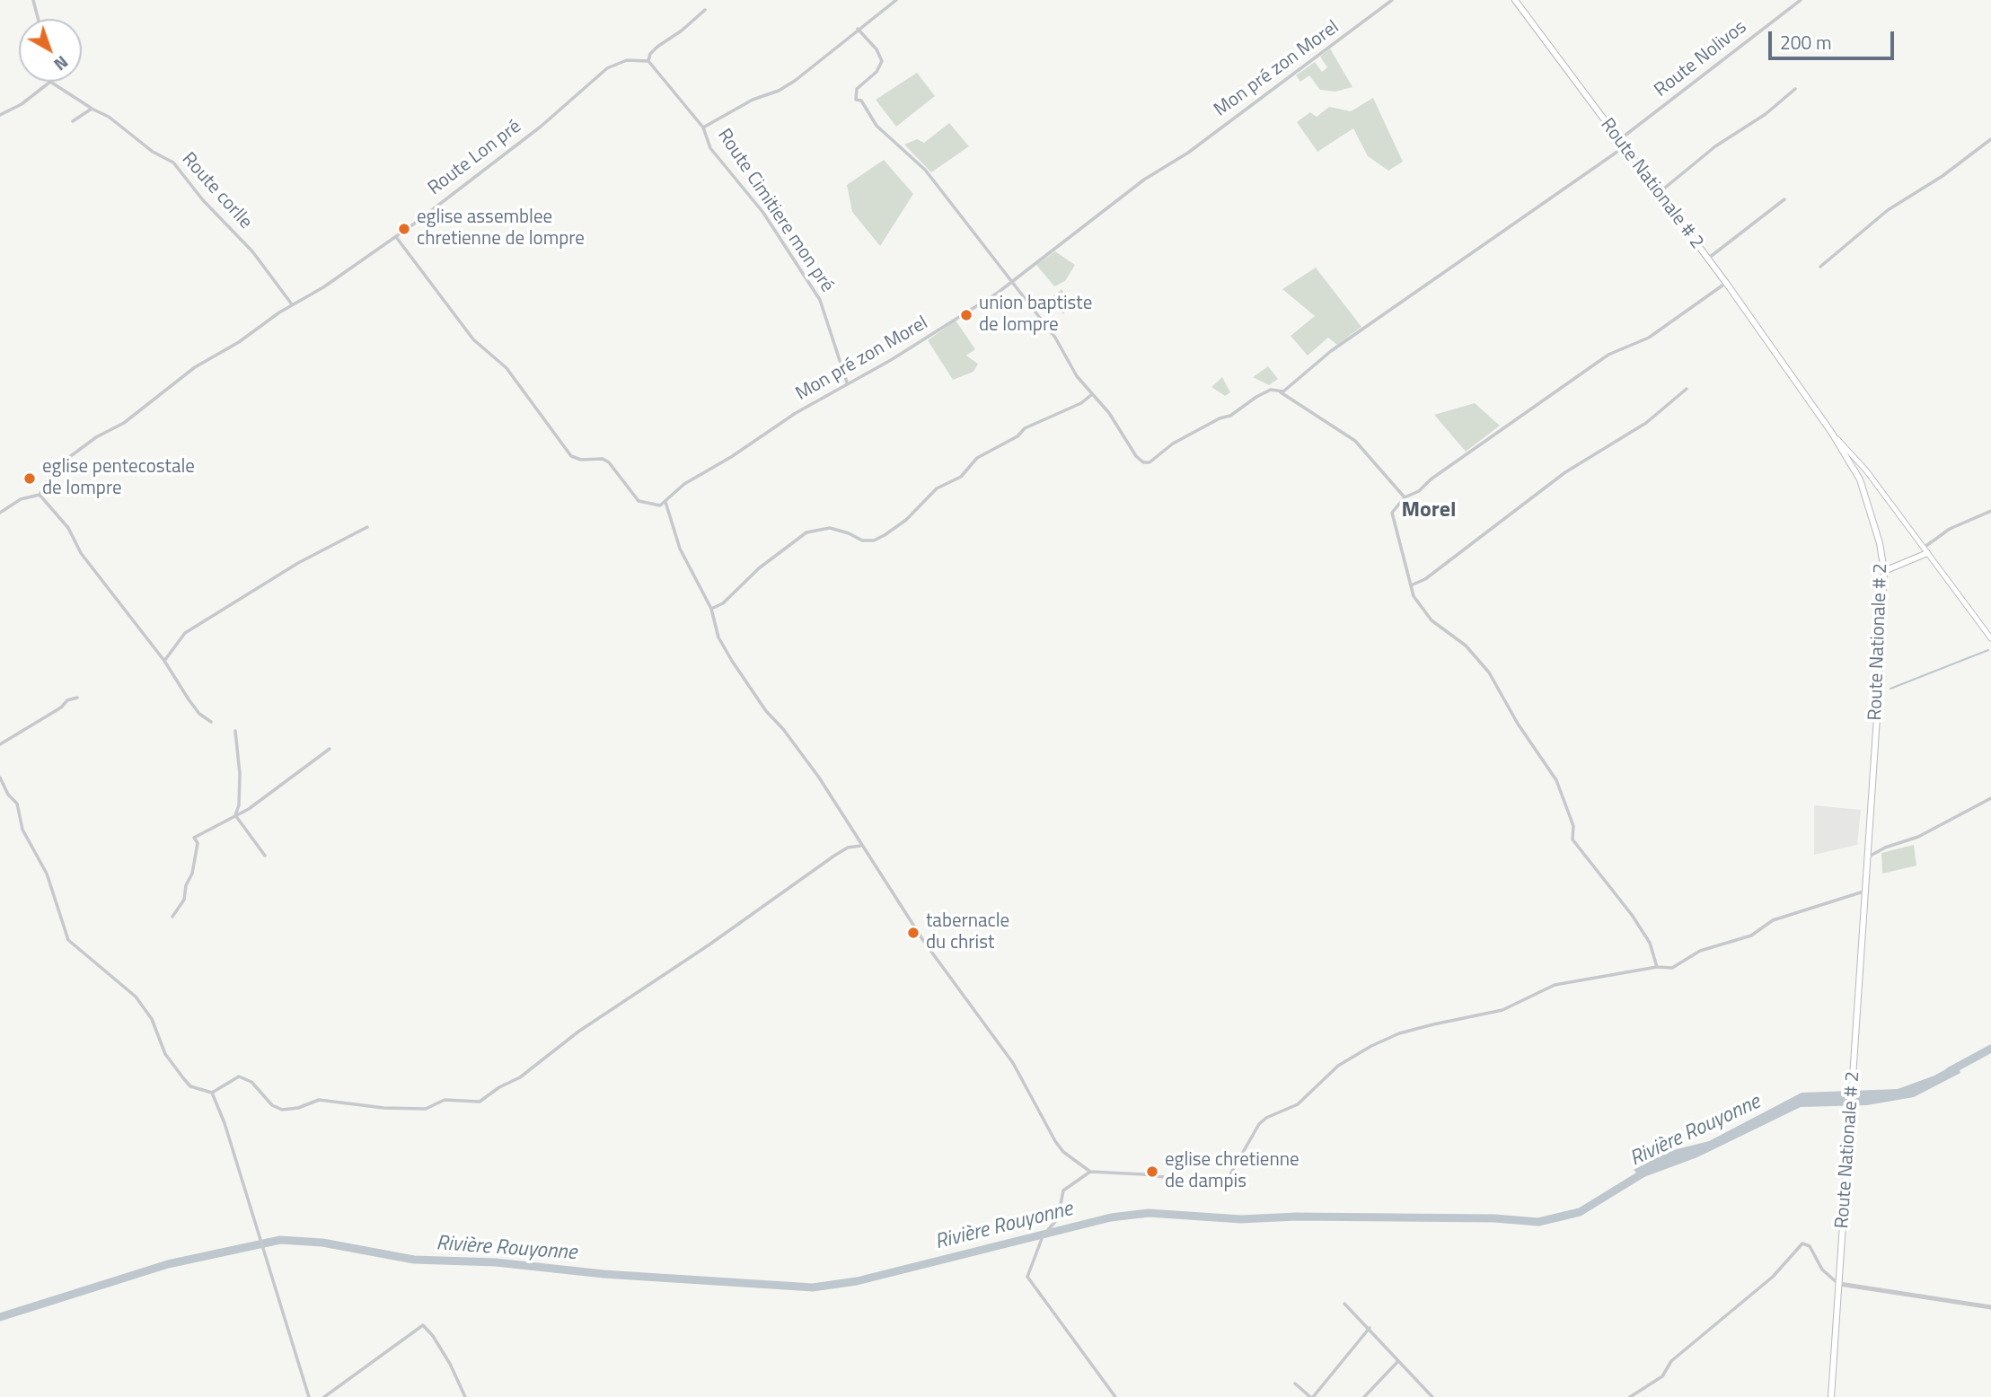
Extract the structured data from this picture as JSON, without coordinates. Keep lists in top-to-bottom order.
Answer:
{
  "streets": {
    "main road": ["Route Nationale # 2"],
    "street": [
      "Route Nolivos",
      "Mon pré zon Morel",
      "Route Lon pré",
      "Route corlle",
      "Route Cimitiere mon pré"
    ]
  },
  "crossings": [
    ["Route Nolivos", "Route Nationale # 2"],
    ["Mon pré zon Morel", "Route Cimitiere mon pré"],
    ["Route Lon pré", "Route corlle"]
  ],
  "districts": ["Morel"],
  "water": ["Rivière Rouyonne"],
  "places": [
    "eglise assemblee chretienne de lompre",
    "union baptiste de lompre",
    "eglise pentecostale de lompre",
    "tabernacle du christ",
    "eglise chretienne de dampis"
  ],
  "scale_bar": "200 m",
  "north": "bottom right"
}
